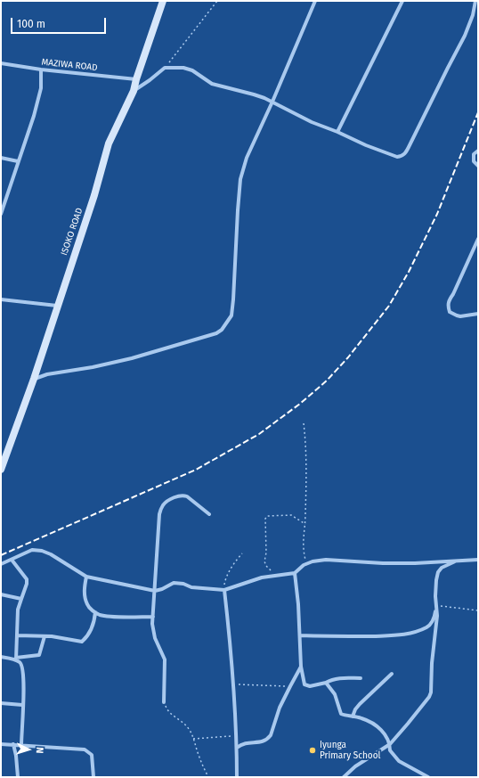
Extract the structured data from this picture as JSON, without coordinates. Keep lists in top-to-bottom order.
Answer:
{
  "streets": {
    "street": ["MAZIWA ROAD", "ISOKO ROAD"]
  },
  "crossings": [
    ["MAZIWA ROAD", "ISOKO ROAD"]
  ],
  "places": ["Iyunga Primary School"],
  "scale_bar": "100 m",
  "north": "right"
}
